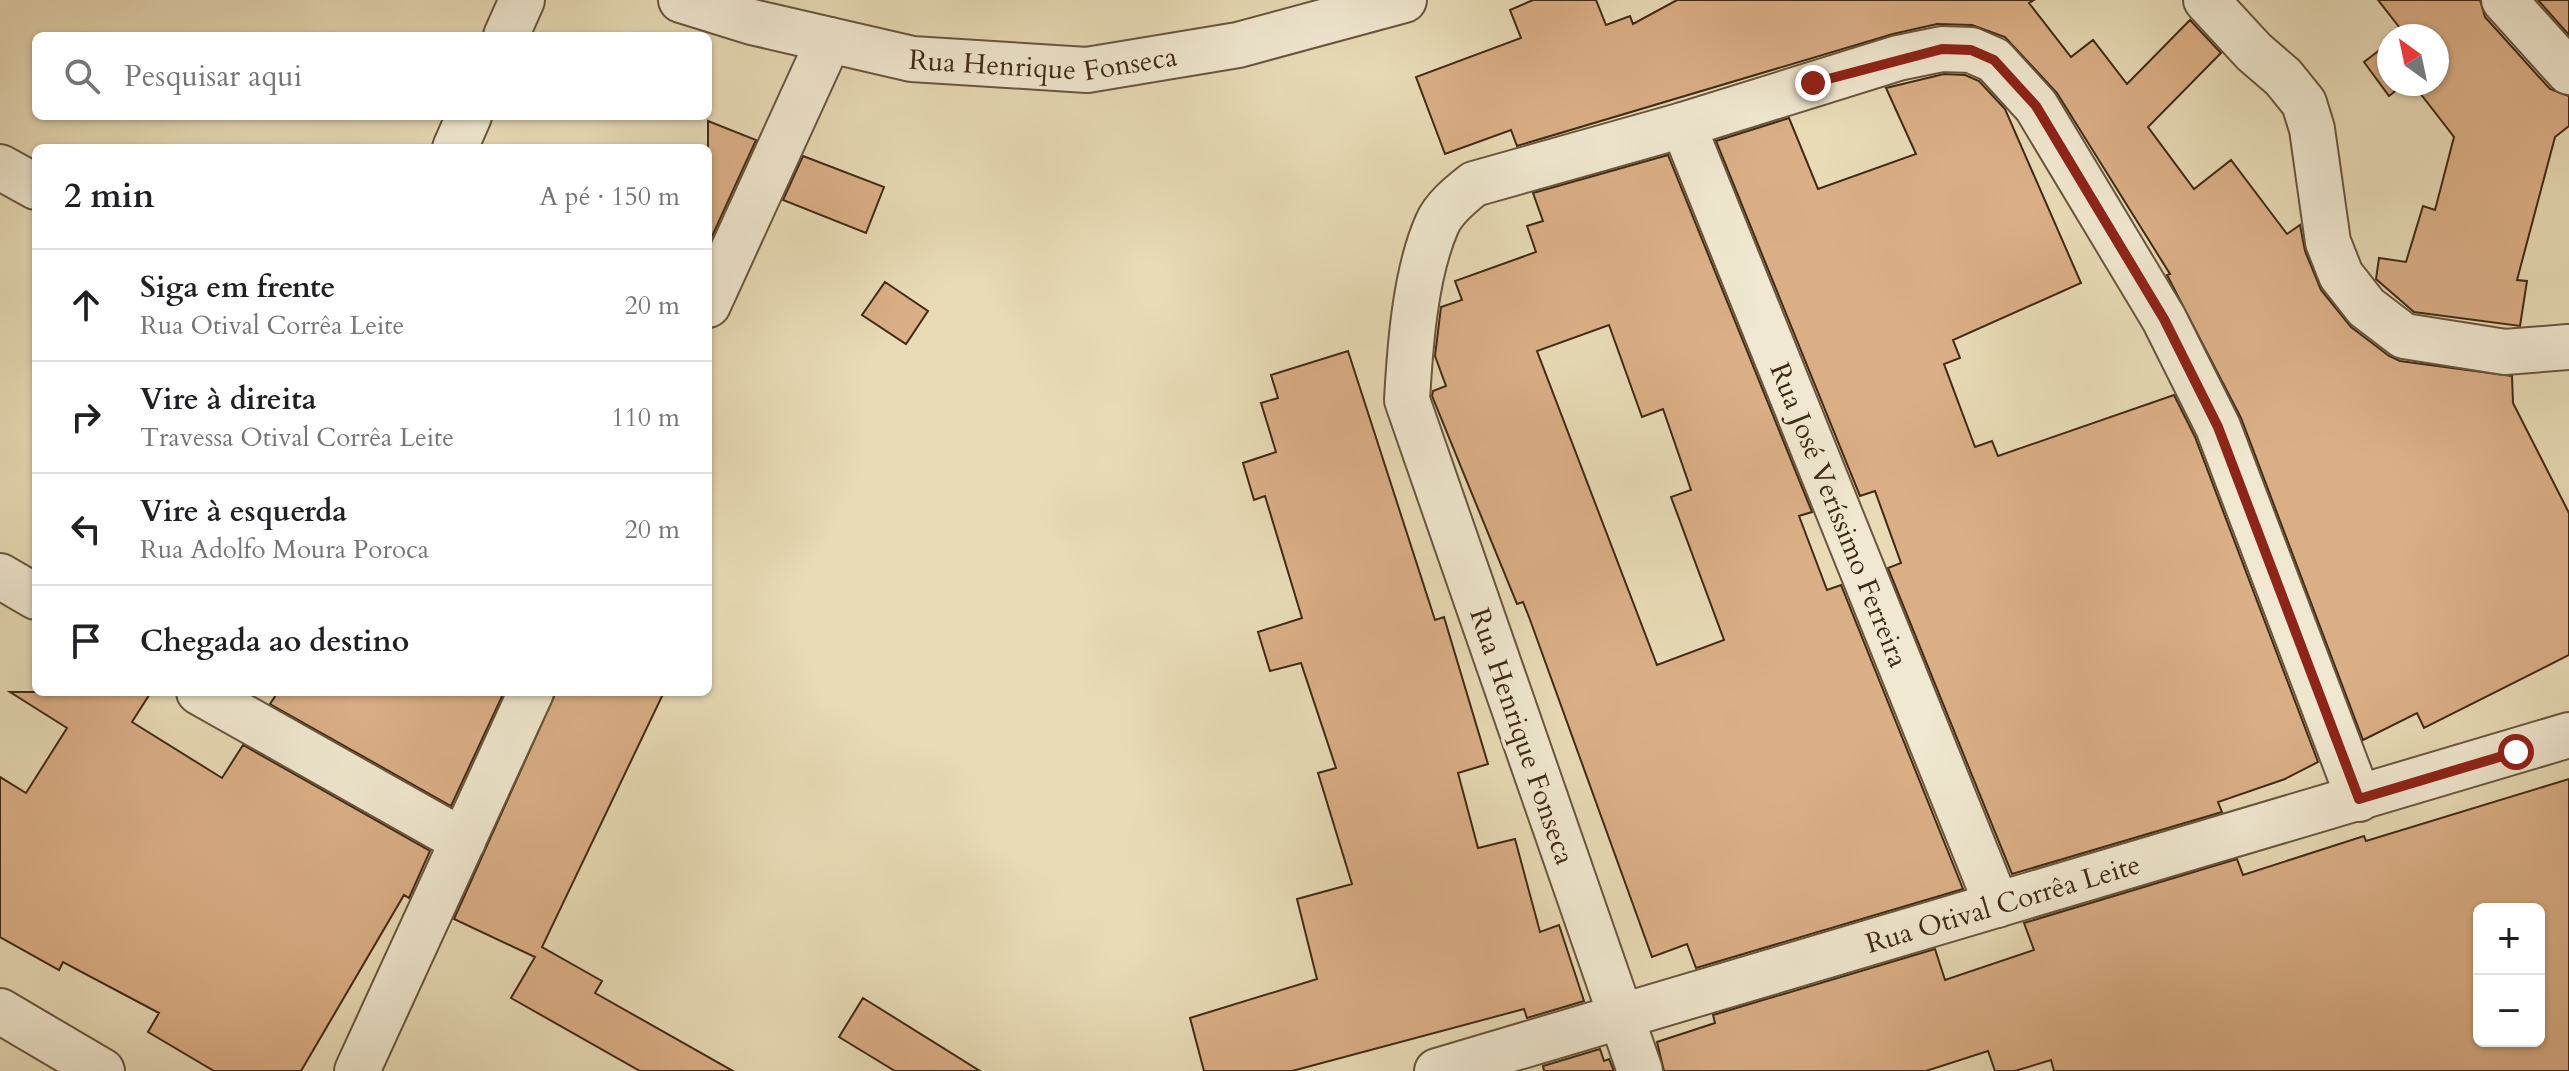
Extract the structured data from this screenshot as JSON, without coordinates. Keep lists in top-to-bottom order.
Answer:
{
  "streets": {
    "street": ["Rua Henrique Fonseca", "Rua José Veríssimo Ferreira", "Rua Otival Corrêa Leite"]
  },
  "crossings": [
    ["Rua Henrique Fonseca", "Rua José Veríssimo Ferreira"],
    ["Rua Henrique Fonseca", "Rua Otival Corrêa Leite"],
    ["Rua José Veríssimo Ferreira", "Rua Otival Corrêa Leite"]
  ],
  "north": "top left",
  "page": {
    "search": "Pesquisar aqui",
    "heading": ["2 min", "A pé · 150 m"],
    "list": [
      ["Siga em frente", "Rua Otival Corrêa Leite", "20 m"],
      ["Vire à direita", "Travessa Otival Corrêa Leite", "110 m"],
      ["Vire à esquerda", "Rua Adolfo Moura Poroca", "20 m"],
      "Chegada ao destino"
    ],
    "map_buttons": ["+", "−"]
  }
}
